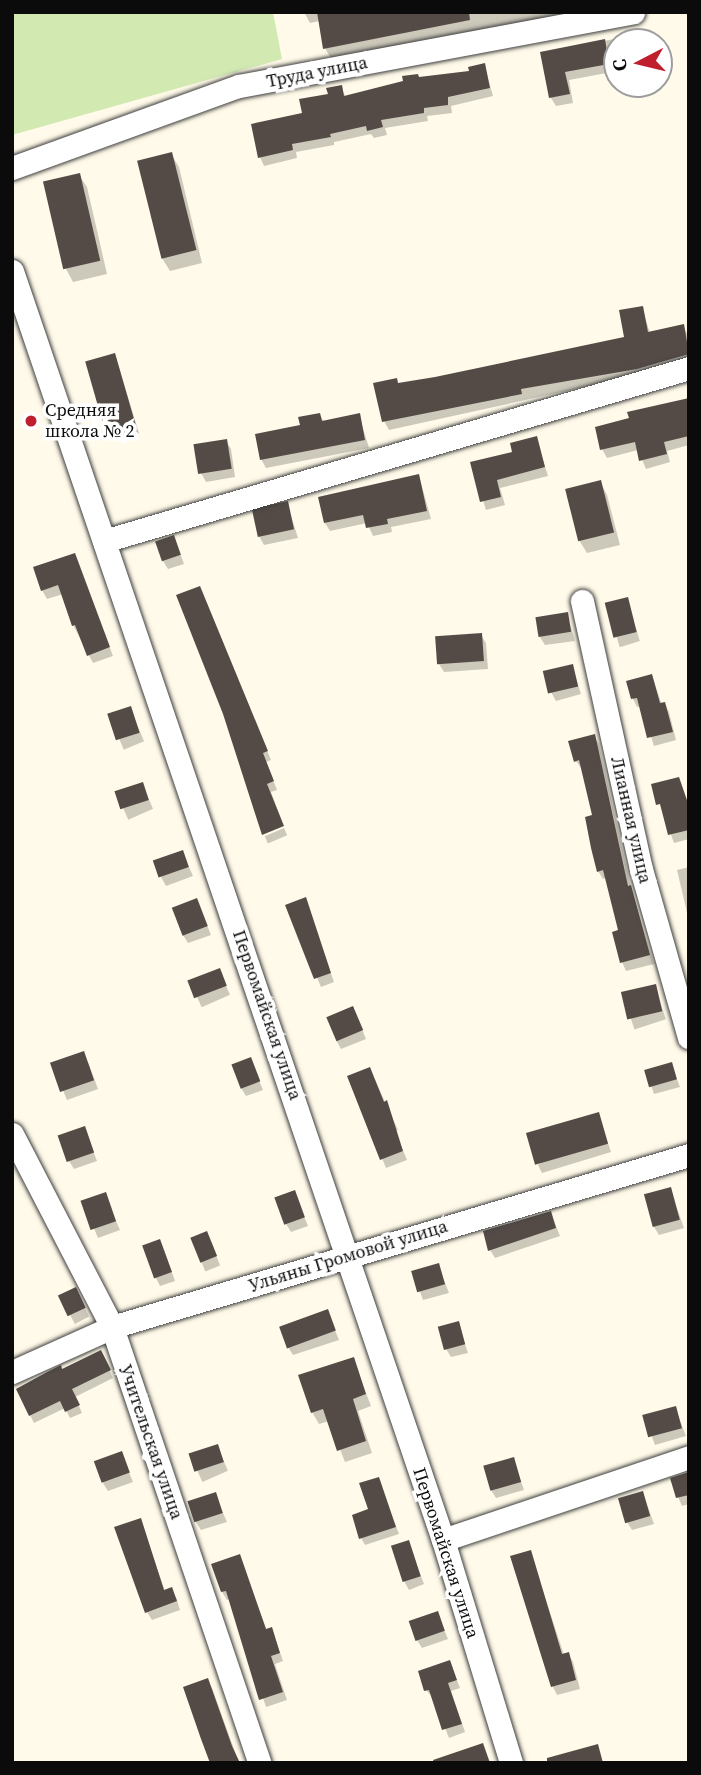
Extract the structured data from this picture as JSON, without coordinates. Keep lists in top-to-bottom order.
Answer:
{
  "streets": {
    "street": [
      "Труда улица",
      "Лианная улица",
      "Первомайская улица",
      "Ульяны Громовой улица",
      "Учительская улица"
    ]
  },
  "crossings": [
    ["Первомайская улица", "Ульяны Громовой улица"],
    ["Ульяны Громовой улица", "Учительская улица"]
  ],
  "places": ["Средняя школа № 2"],
  "north": "left"
}
